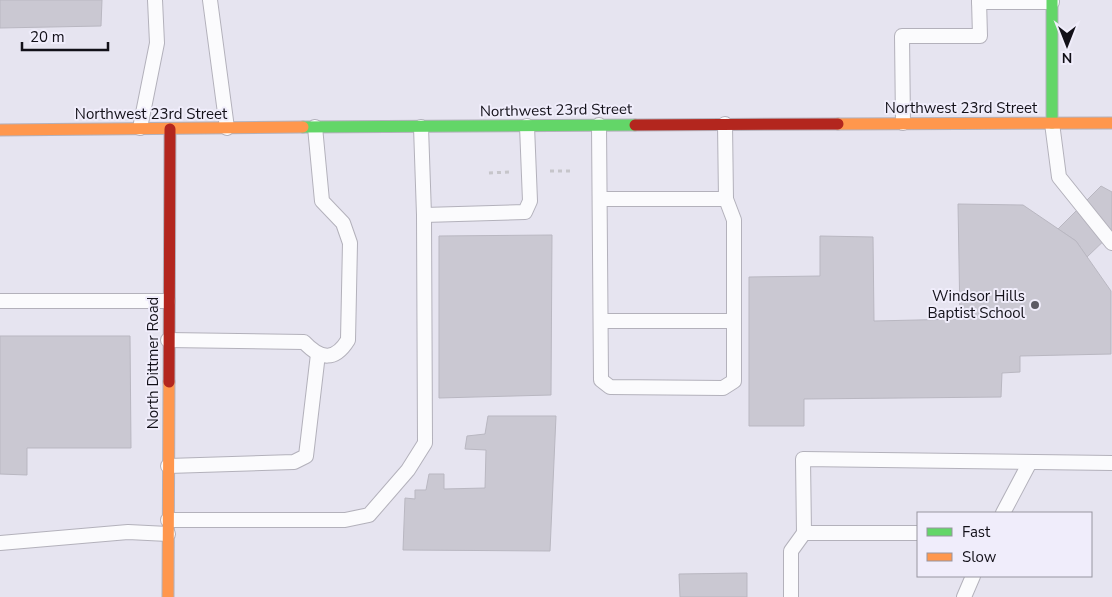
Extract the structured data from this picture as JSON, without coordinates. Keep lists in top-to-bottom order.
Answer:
{
  "streets": {
    "main road": ["Northwest 23rd Street", "North Dittmer Road"]
  },
  "crossings": [
    ["Northwest 23rd Street", "North Dittmer Road"]
  ],
  "places": ["Windsor Hills Baptist School"],
  "legend": ["Fast", "Slow"],
  "scale_bar": "20 m",
  "north": "bottom"
}
